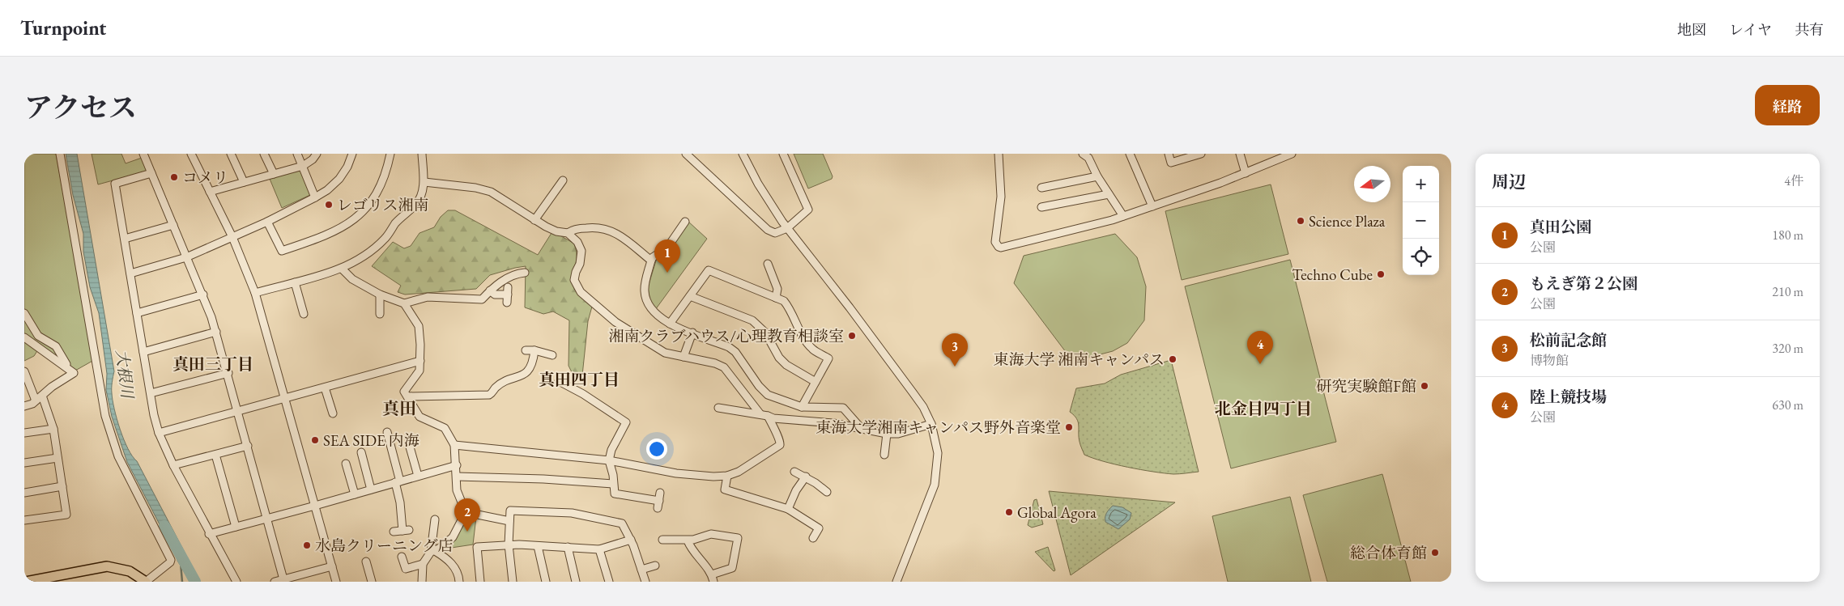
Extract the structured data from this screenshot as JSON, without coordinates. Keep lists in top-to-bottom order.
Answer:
{
  "districts": [
    "真田三丁目",
    "真田四丁目",
    "真田",
    "北金目四丁目"
  ],
  "water": ["大根川"],
  "places": [
    "コメリ",
    "レゴリス湘南",
    "Science Plaza",
    "Techno Cube",
    "湘南クラブハウス/心理教育相談室",
    "東海大学 湘南キャンパス",
    "研究実験館F館",
    "東海大学湘南キャンパス野外音楽堂",
    "SEA SIDE 内海",
    "Global Agora",
    "水島クリーニング店",
    "総合体育館"
  ],
  "north": "left",
  "page": {
    "header": "Turnpoint",
    "nav": ["地図", "レイヤ", "共有"],
    "title": "アクセス",
    "buttons": "経路",
    "heading": ["周辺", "4件"],
    "map_buttons": ["+", "−"],
    "list": [
      {
        "mark": "1",
        "name": "真田公園",
        "note": "公園",
        "value": "180 m"
      },
      {
        "mark": "2",
        "name": "もえぎ第２公園",
        "note": "公園",
        "value": "210 m"
      },
      {
        "mark": "3",
        "name": "松前記念館",
        "note": "博物館",
        "value": "320 m"
      },
      {
        "mark": "4",
        "name": "陸上競技場",
        "note": "公園",
        "value": "630 m"
      }
    ],
    "pins": [
      "1",
      "4",
      "3",
      "2"
    ]
  }
}
